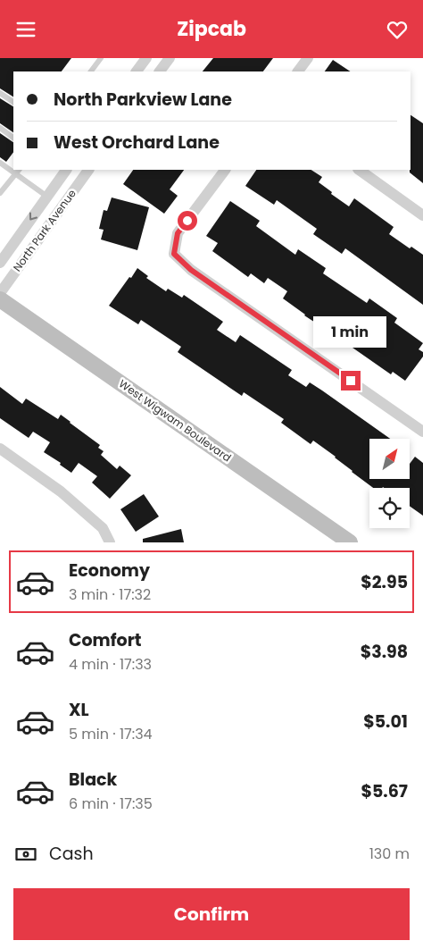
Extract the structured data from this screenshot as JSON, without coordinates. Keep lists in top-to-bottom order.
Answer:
{
  "streets": {
    "street": ["North Park Avenue", "West Wigwam Boulevard"]
  },
  "north": "top right",
  "page": {
    "header": "Zipcab",
    "banner": ["North Parkview Lane", "West Orchard Lane"],
    "bubble": "1 min",
    "list": [
      {
        "name": "Economy",
        "note": "3 min · 17:32",
        "value": "$2.95"
      },
      {
        "name": "Comfort",
        "note": "4 min · 17:33",
        "value": "$3.98"
      },
      {
        "name": "XL",
        "note": "5 min · 17:34",
        "value": "$5.01"
      },
      {
        "name": "Black",
        "note": "6 min · 17:35",
        "value": "$5.67"
      }
    ],
    "pay": ["Cash", "130 m"],
    "buttons": "Confirm"
  }
}
